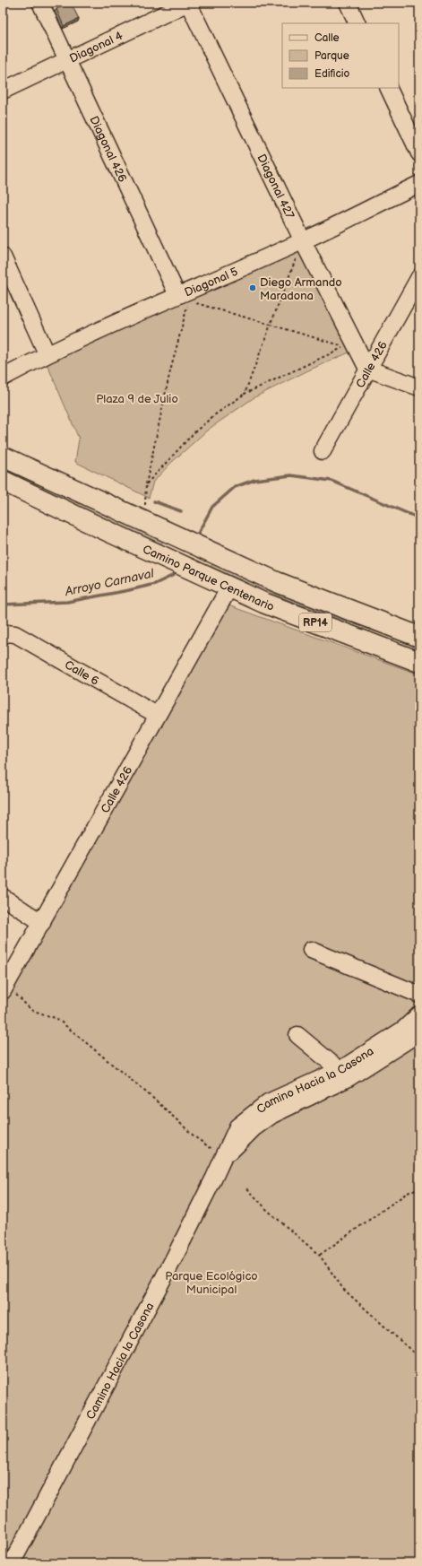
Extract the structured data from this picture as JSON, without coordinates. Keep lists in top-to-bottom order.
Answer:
{
  "streets": {
    "main road": ["Camino Parque Centenario", "RP14"],
    "street": [
      "Diagonal 4",
      "Diagonal 426",
      "Diagonal 427",
      "Diagonal 5",
      "Calle 426",
      "Calle 6",
      "Camino Hacia la Casona"
    ]
  },
  "crossings": [
    ["Diagonal 4", "Diagonal 426"],
    ["Diagonal 4", "Diagonal 427"],
    ["Diagonal 426", "Diagonal 5"],
    ["Diagonal 427", "Diagonal 5"],
    ["Diagonal 427", "Calle 426"],
    ["Calle 426", "Camino Parque Centenario"],
    ["Calle 426", "Calle 6"]
  ],
  "water": ["Arroyo Carnaval"],
  "parks": ["Plaza 9 de Julio", "Parque Ecológico Municipal"],
  "places": ["Diego Armando Maradona"],
  "legend": ["Calle", "Parque", "Edificio"]
}
